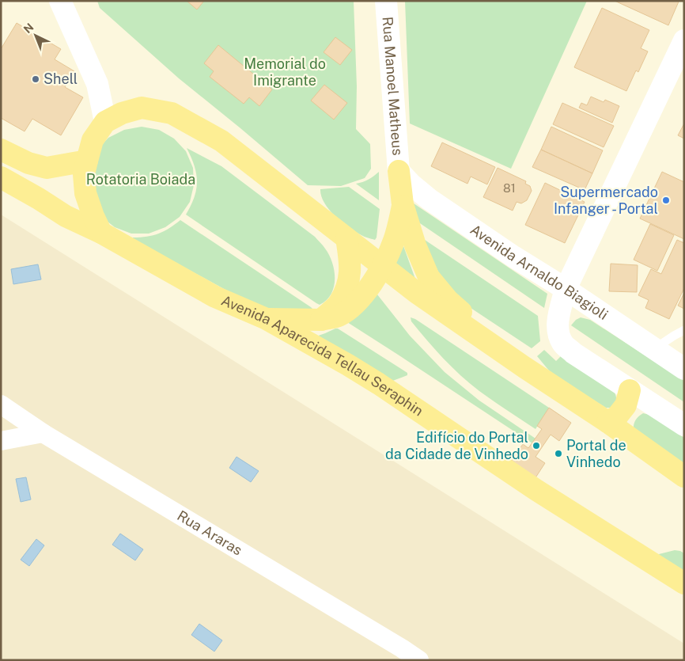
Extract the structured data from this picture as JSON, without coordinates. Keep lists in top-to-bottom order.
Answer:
{
  "streets": {
    "main road": ["Rua Manoel Matheus", "Avenida Arnaldo Biagioli", "Avenida Aparecida Tellau Seraphin"],
    "street": ["Rua Araras"]
  },
  "crossings": [
    ["Rua Manoel Matheus", "Avenida Arnaldo Biagioli"]
  ],
  "parks": ["Memorial do Imigrante", "Rotatoria Boiada"],
  "places": [
    "Shell",
    "Supermercado Infanger - Portal",
    "Edifício do Portal da Cidade de Vinhedo",
    "Portal de Vinhedo"
  ],
  "house_numbers": ["81"],
  "north": "top left"
}
